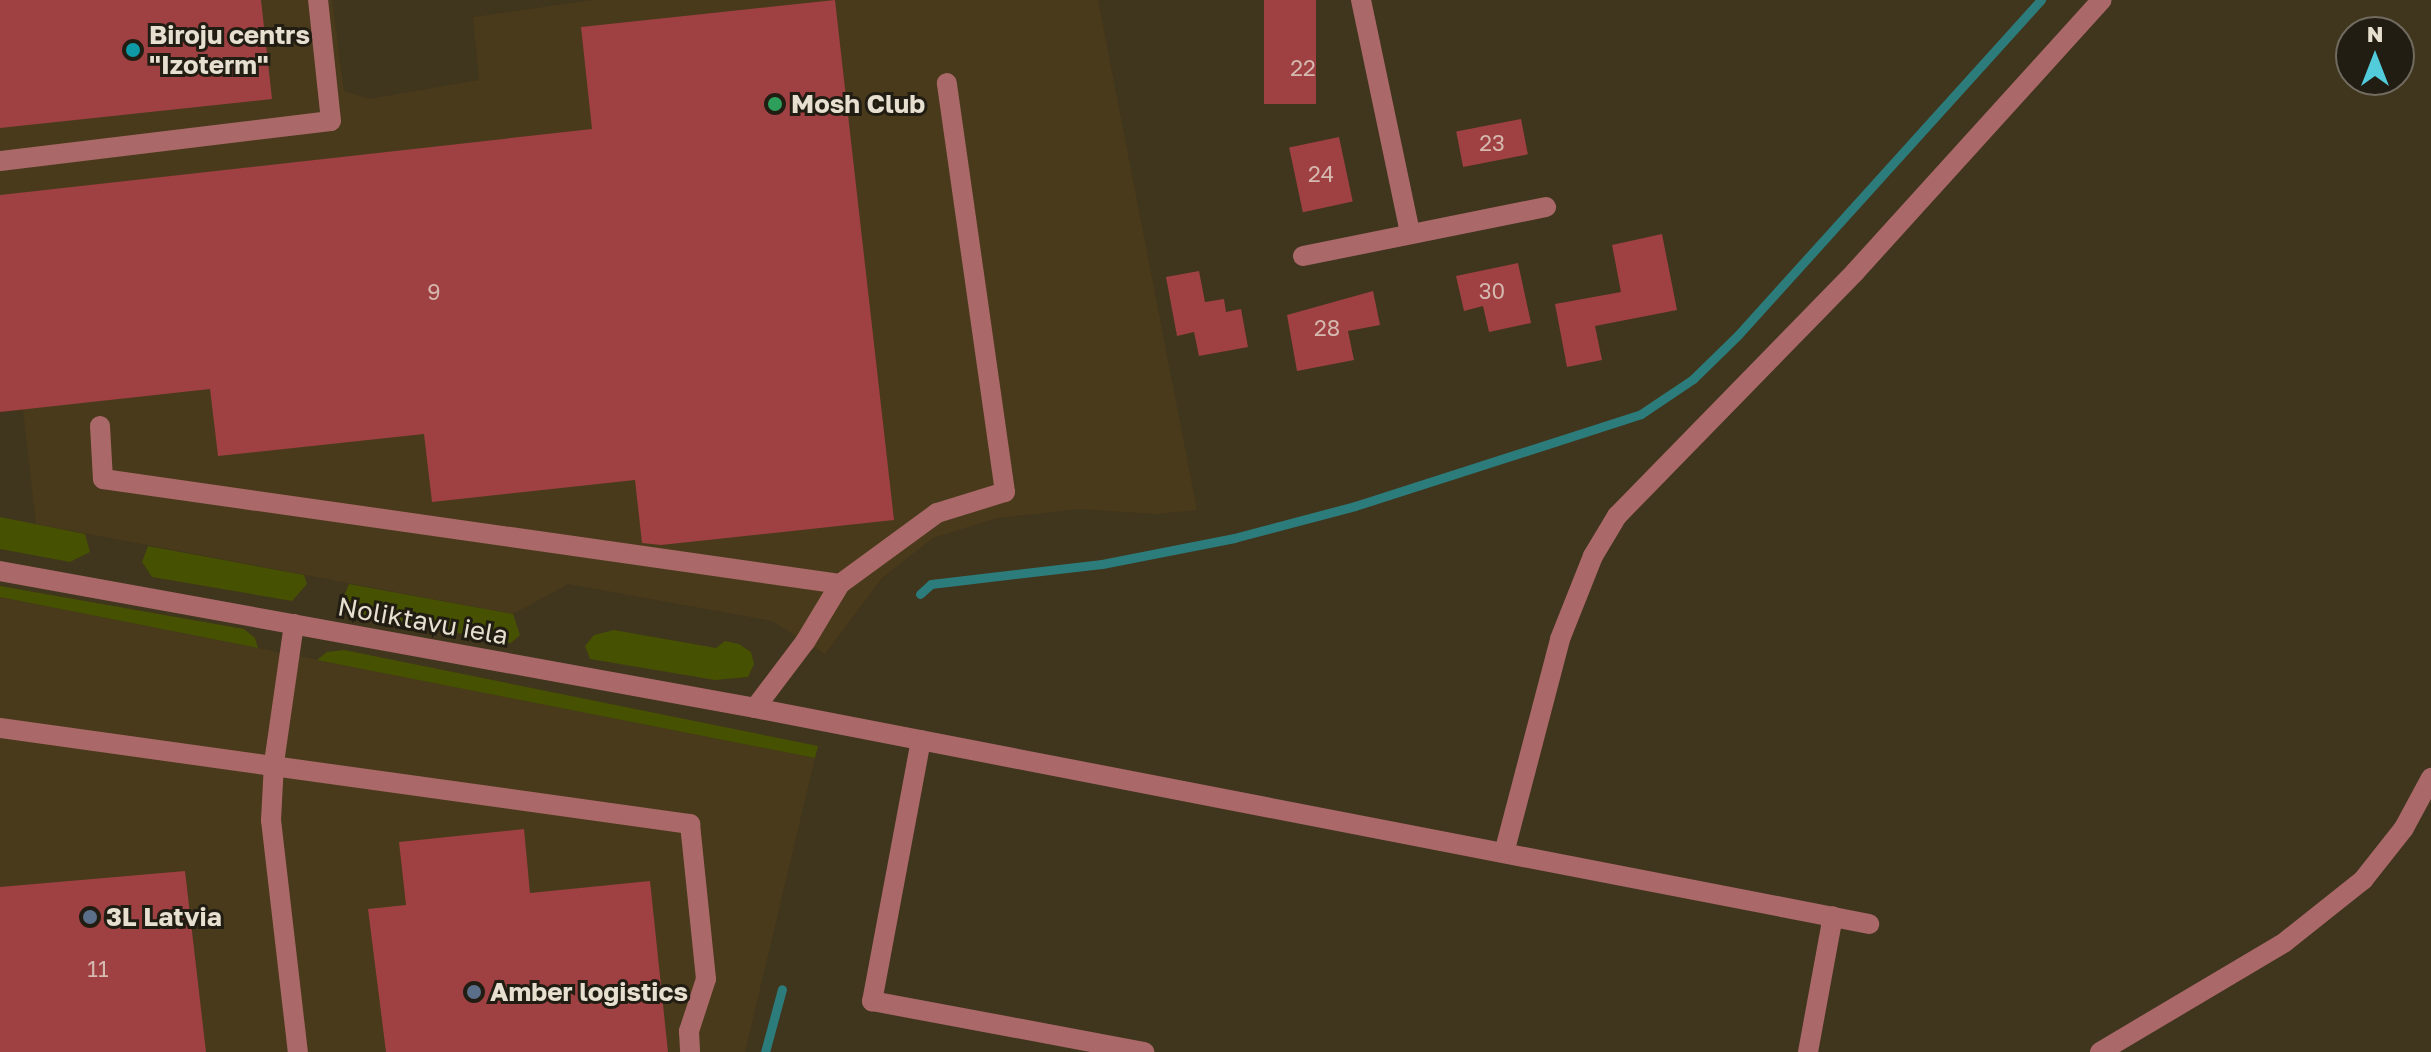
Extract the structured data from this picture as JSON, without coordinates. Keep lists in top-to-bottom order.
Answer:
{
  "streets": {
    "street": ["Noliktavu iela"]
  },
  "places": [
    "Biroju centrs \"Izoterm\"",
    "Mosh Club",
    "3L Latvia",
    "Amber logistics"
  ],
  "house_numbers": [
    "22",
    "23",
    "24",
    "30",
    "9",
    "28",
    "11"
  ],
  "north": "top"
}
